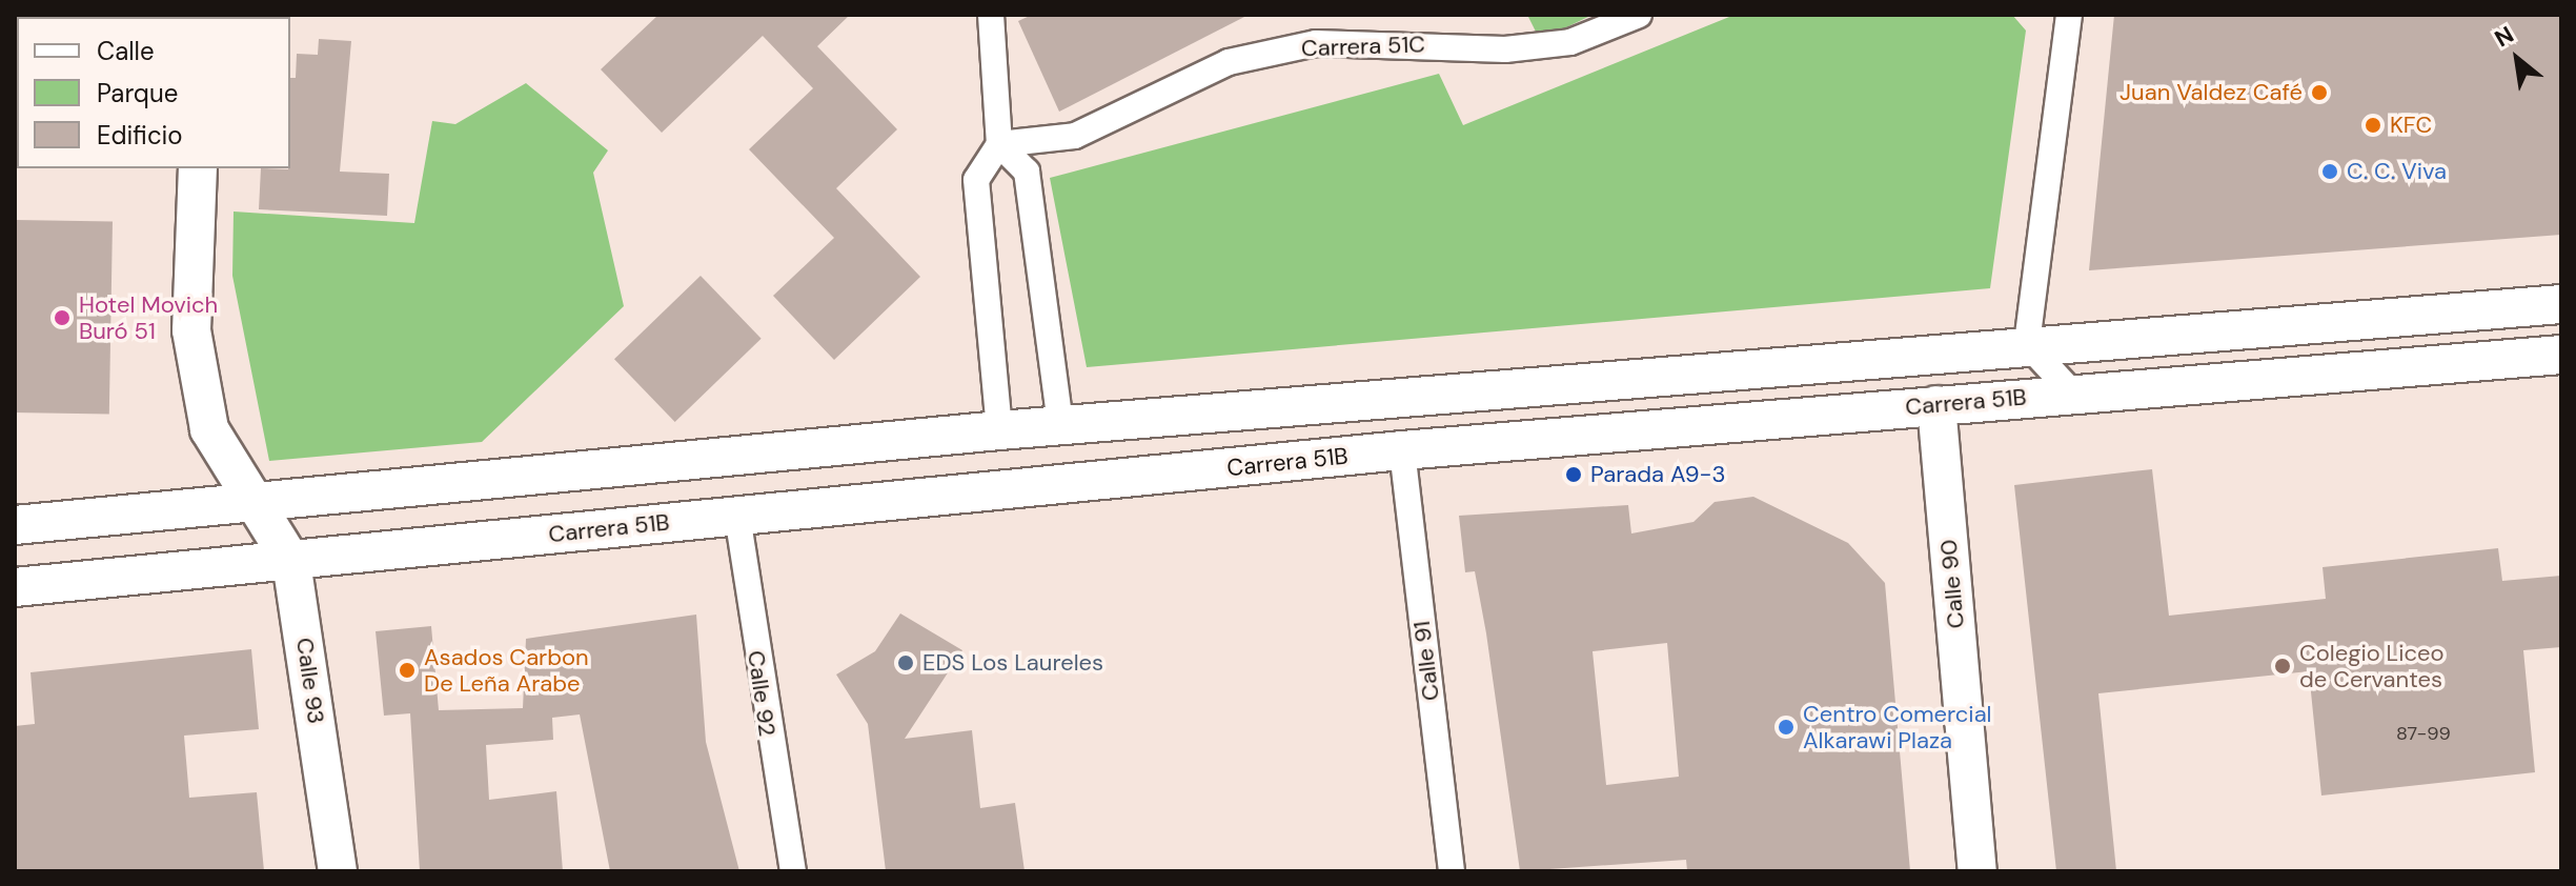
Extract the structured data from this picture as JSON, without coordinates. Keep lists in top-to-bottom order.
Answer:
{
  "streets": {
    "main road": ["Carrera 51B", "Calle 90", "Calle 93"],
    "street": ["Carrera 51C", "Calle 91", "Calle 92"]
  },
  "crossings": [
    ["Carrera 51B", "Calle 90"],
    ["Carrera 51B", "Calle 91"],
    ["Carrera 51B", "Calle 93"],
    ["Carrera 51B", "Calle 92"]
  ],
  "places": [
    "Juan Valdez Café",
    "KFC",
    "C. C. Viva",
    "Hotel Movich Buró 51",
    "Parada A9-3",
    "EDS Los Laureles",
    "Colegio Liceo de Cervantes",
    "Asados Carbon De Leña Arabe",
    "Centro Comercial Alkarawi Plaza"
  ],
  "house_numbers": ["87-99"],
  "legend": ["Calle", "Parque", "Edificio"],
  "north": "top left"
}
